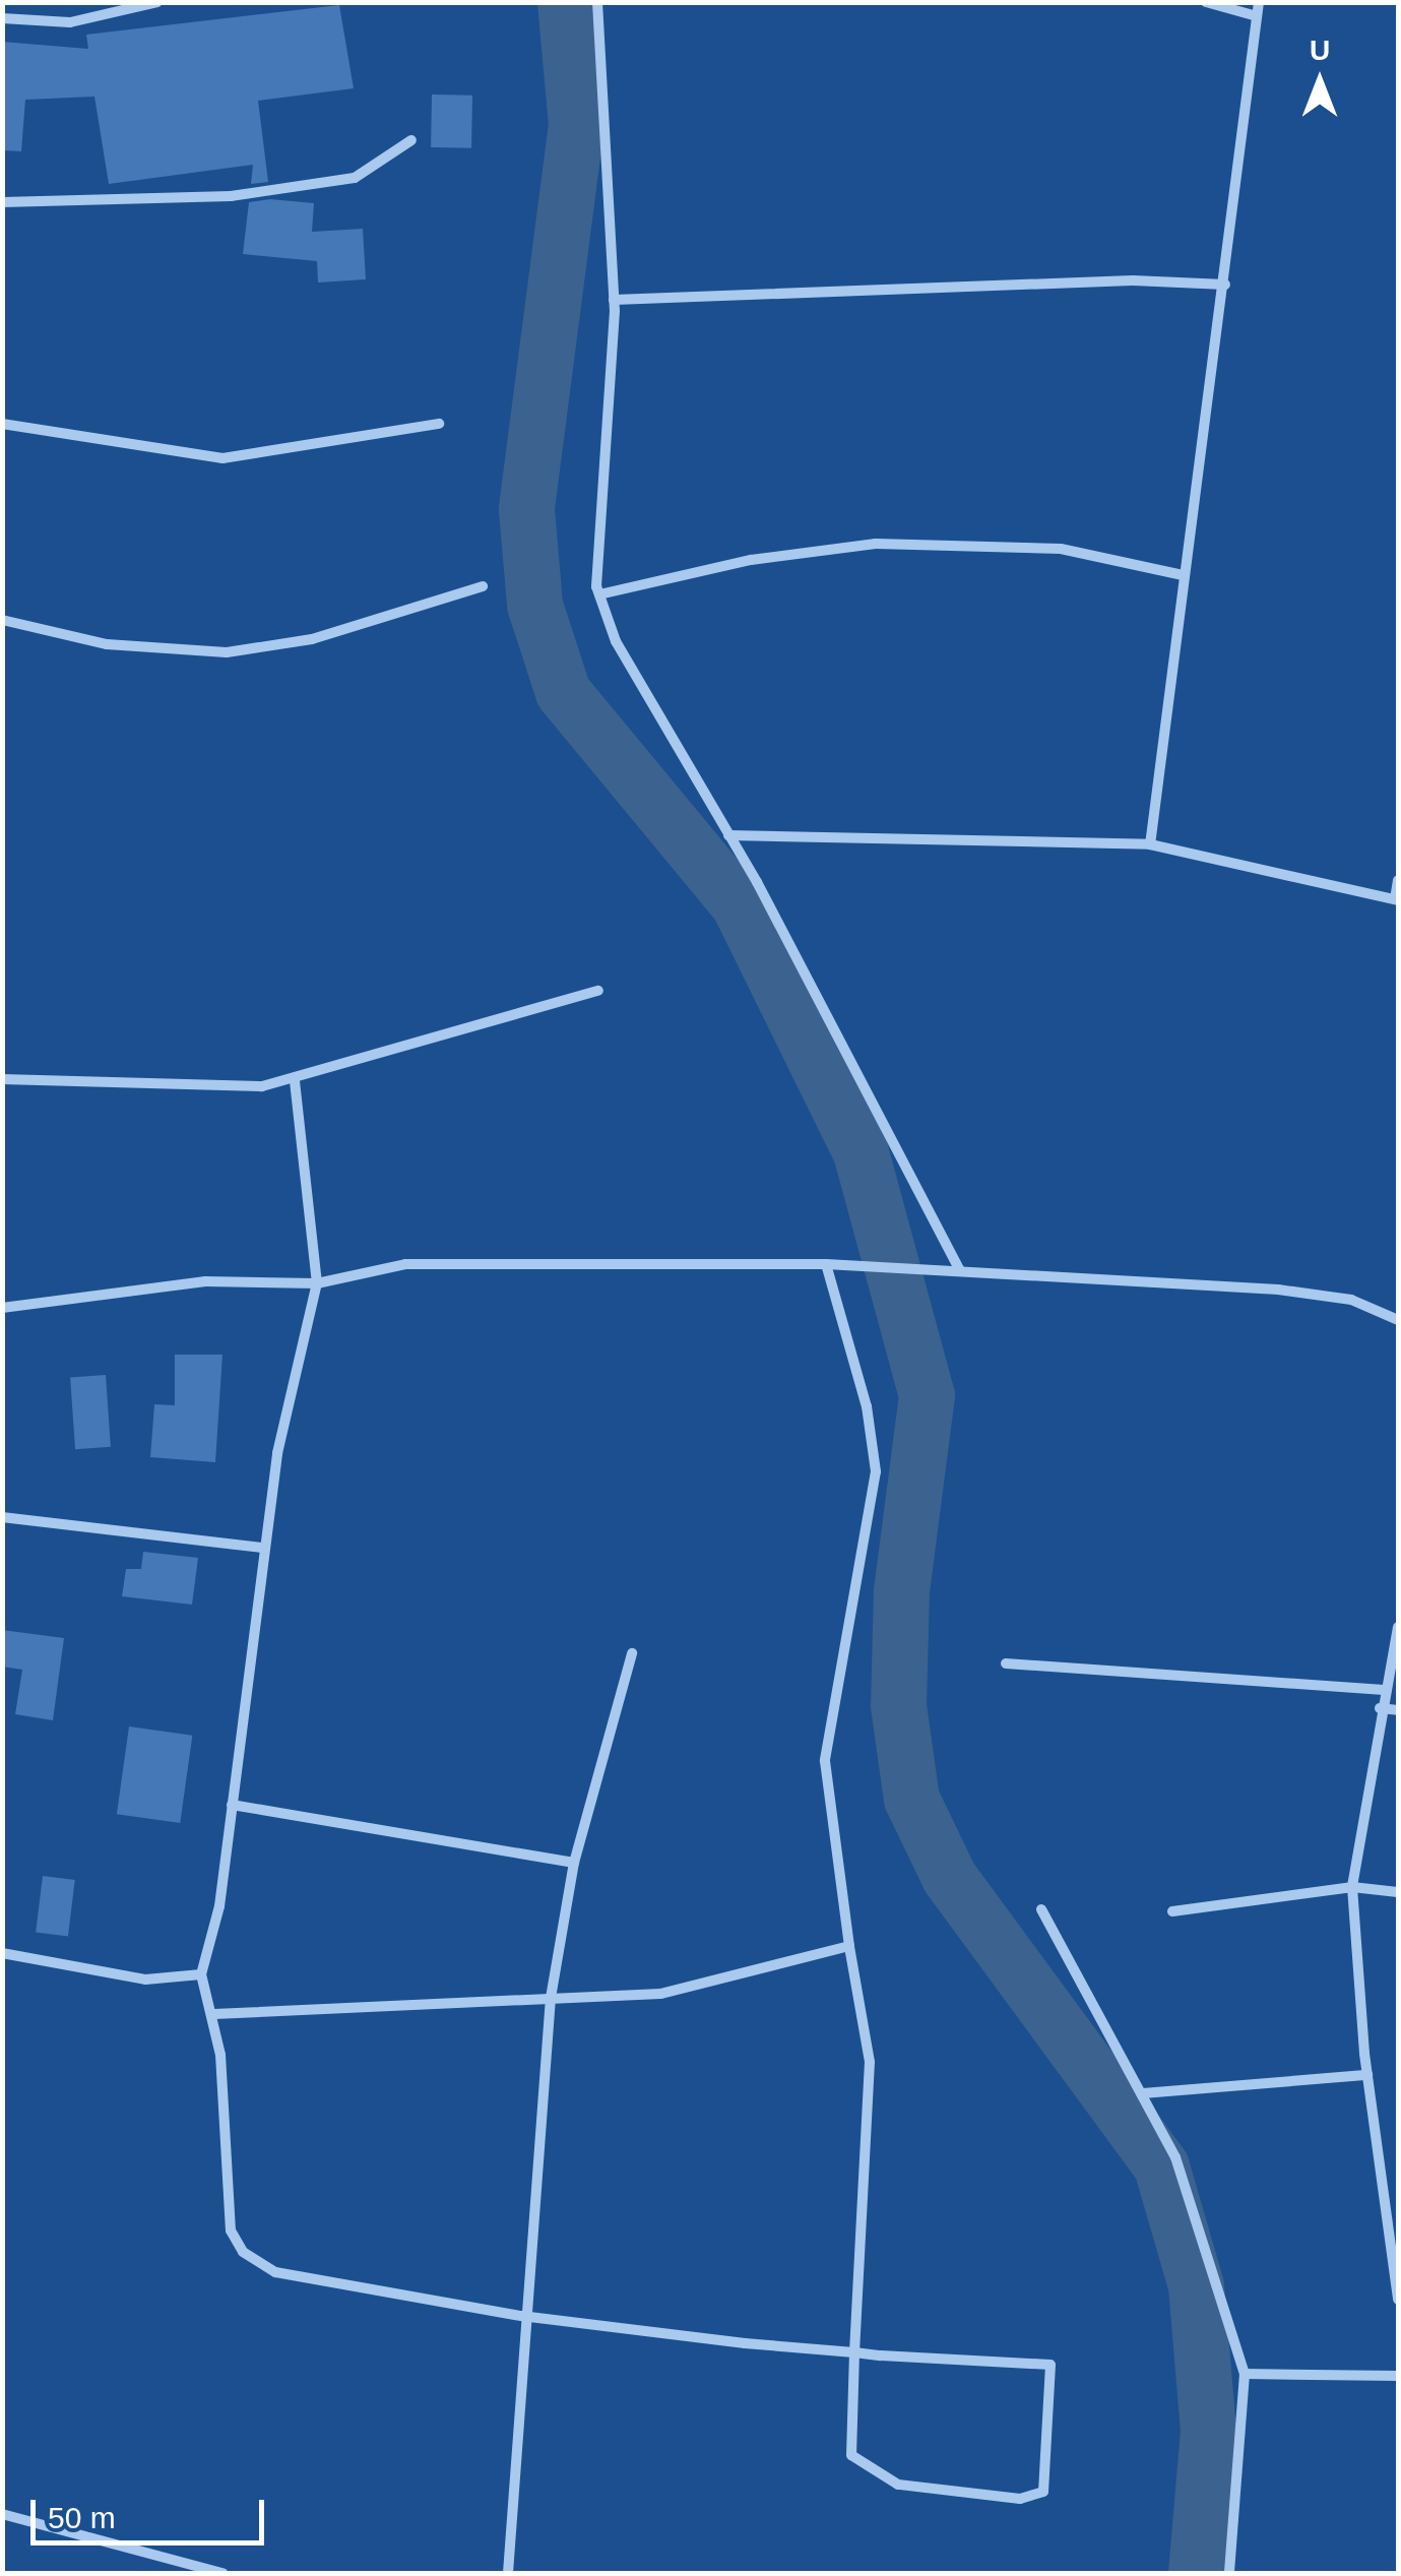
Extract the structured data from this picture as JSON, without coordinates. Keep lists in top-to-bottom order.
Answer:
{
  "scale_bar": "50 m",
  "north": "top"
}
